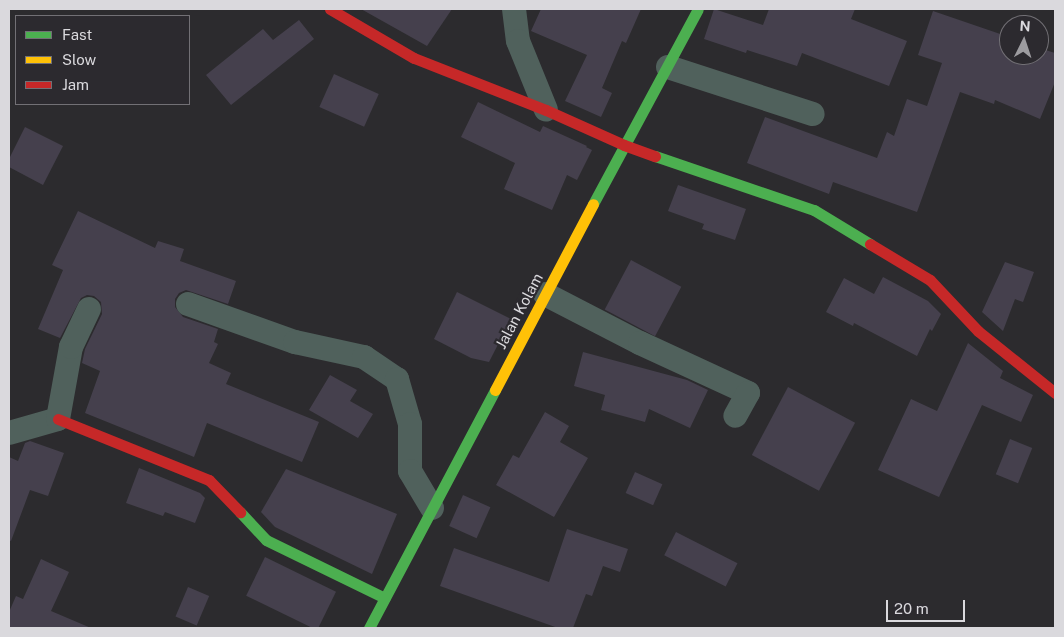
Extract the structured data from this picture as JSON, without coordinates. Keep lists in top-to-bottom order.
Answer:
{
  "streets": {
    "street": ["Jalan Kolam"]
  },
  "legend": ["Fast", "Slow", "Jam"],
  "scale_bar": "20 m",
  "north": "top"
}
